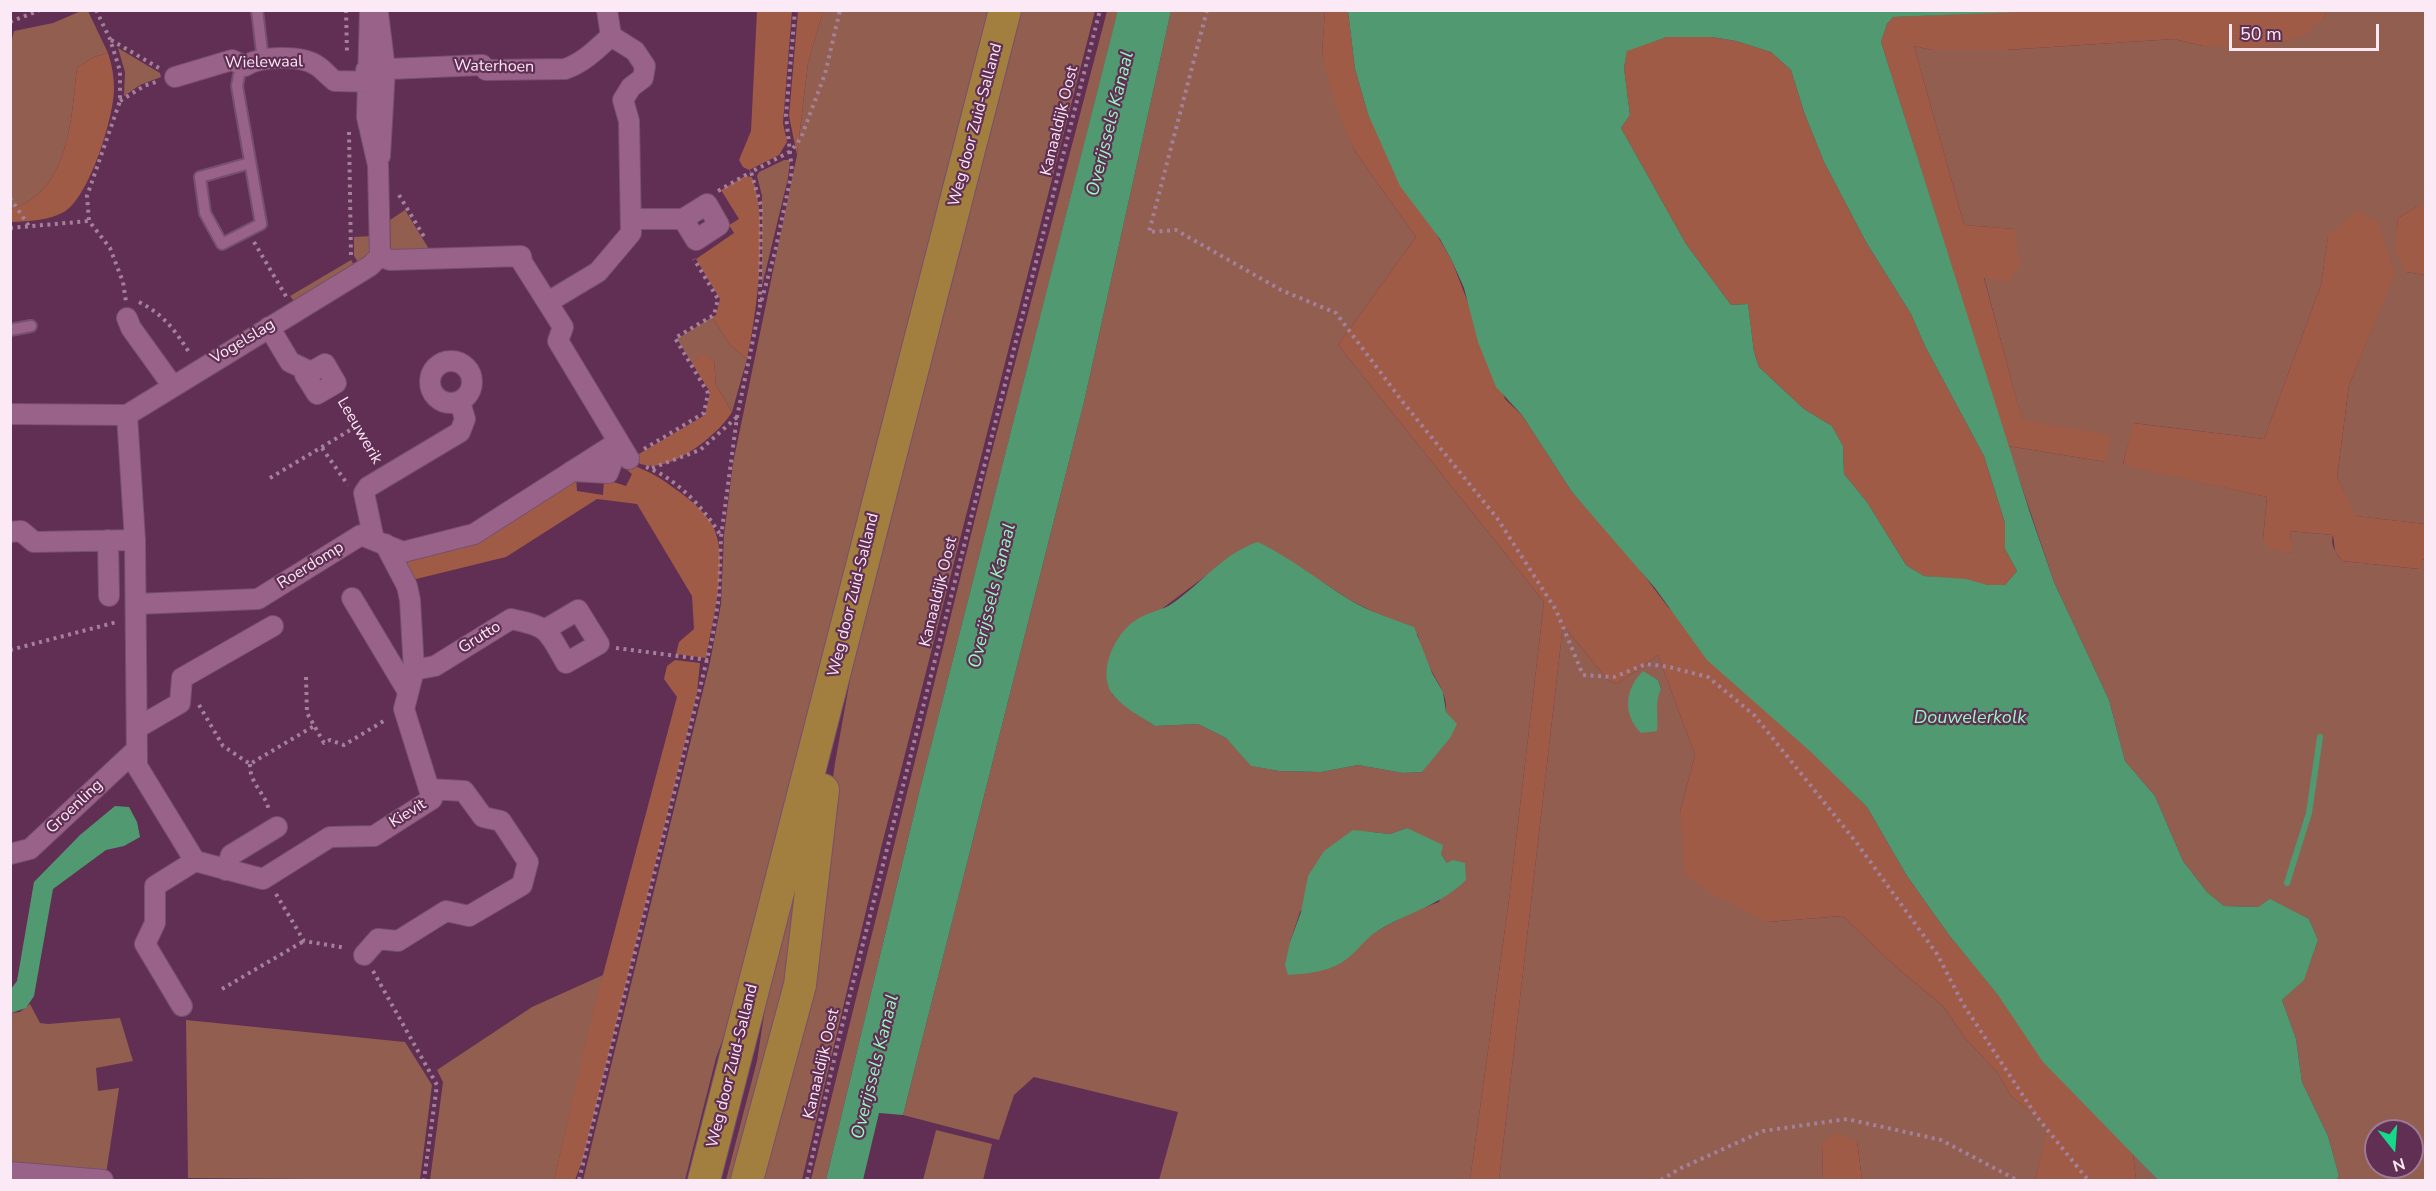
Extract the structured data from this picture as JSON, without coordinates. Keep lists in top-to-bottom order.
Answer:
{
  "streets": {
    "main road": ["Weg door Zuid-Salland"],
    "street": [
      "Wielewaal",
      "Waterhoen",
      "Vogelslag",
      "Leeuwerik",
      "Roerdomp",
      "Grutto",
      "Groenling",
      "Kievit"
    ],
    "path": ["Kanaaldijk Oost"]
  },
  "crossings": [
    ["Wielewaal", "Waterhoen"],
    ["Vogelslag", "Leeuwerik"]
  ],
  "water": ["Overijssels Kanaal", "Douwelerkolk"],
  "scale_bar": "50 m",
  "north": "bottom"
}
